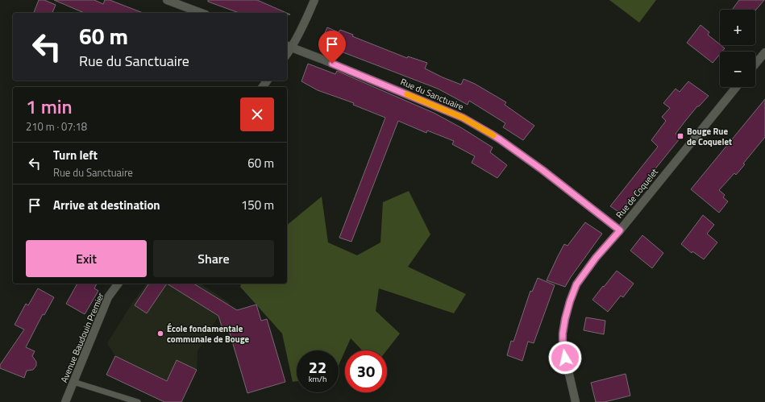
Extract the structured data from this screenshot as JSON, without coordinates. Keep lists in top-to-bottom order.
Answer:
{
  "streets": {
    "street": ["Rue du Sanctuaire", "Rue de Coquelet", "Avenue Baudouin Premier"]
  },
  "crossings": [
    ["Rue du Sanctuaire", "Rue de Coquelet"]
  ],
  "places": {
    "transit": ["Bouge Rue de Coquelet"],
    "other": ["École fondamentale communale de Bouge"]
  },
  "page": {
    "map_buttons": ["+", "−"],
    "turn": ["60 m", "Rue du Sanctuaire"],
    "heading": ["1 min", "210 m · 07:18"],
    "list": [
      {
        "name": "Turn left",
        "note": "Rue du Sanctuaire",
        "value": "60 m"
      },
      {
        "name": "Arrive at destination",
        "value": "150 m"
      }
    ],
    "buttons": ["Exit", "Share"],
    "speed": "22 km/h",
    "limit": "30"
  }
}
